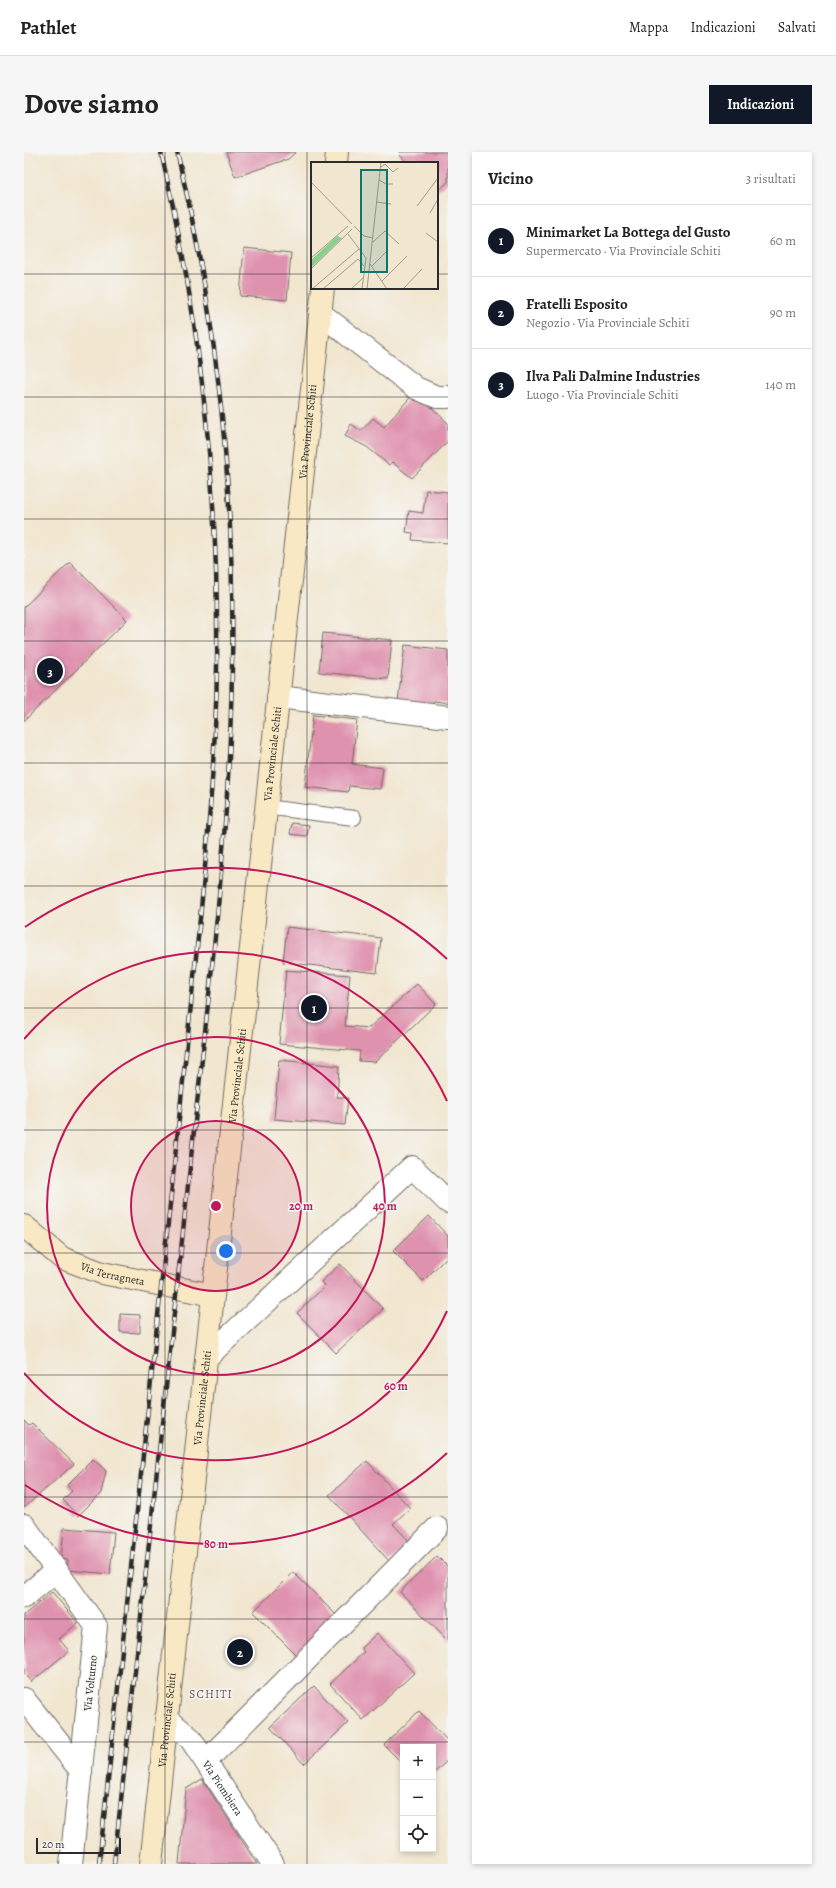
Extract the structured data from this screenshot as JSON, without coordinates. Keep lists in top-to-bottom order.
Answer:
{
  "streets": {
    "street": [
      "Via Provinciale Schiti",
      "Via Terragneta",
      "Via Volturno",
      "Via Piombiera"
    ]
  },
  "crossings": [
    ["Via Provinciale Schiti", "Via Terragneta"],
    ["Via Provinciale Schiti", "Via Piombiera"]
  ],
  "districts": ["SCHITI"],
  "scale_bar": "20 m",
  "page": {
    "header": "Pathlet",
    "nav": ["Mappa", "Indicazioni", "Salvati"],
    "title": "Dove siamo",
    "buttons": "Indicazioni",
    "heading": ["Vicino", "3 risultati"],
    "list": [
      {
        "mark": "1",
        "name": "Minimarket La Bottega del Gusto",
        "note": "Supermercato · Via Provinciale Schiti",
        "value": "60 m"
      },
      {
        "mark": "2",
        "name": "Fratelli Esposito",
        "note": "Negozio · Via Provinciale Schiti",
        "value": "90 m"
      },
      {
        "mark": "3",
        "name": "Ilva Pali Dalmine Industries",
        "note": "Luogo · Via Provinciale Schiti",
        "value": "140 m"
      }
    ],
    "pins": ["3", "1", "2"],
    "map_buttons": ["+", "−"],
    "scale": "20 m"
  },
  "rings": [
    "20 m",
    "40 m",
    "60 m",
    "80 m"
  ]
}
